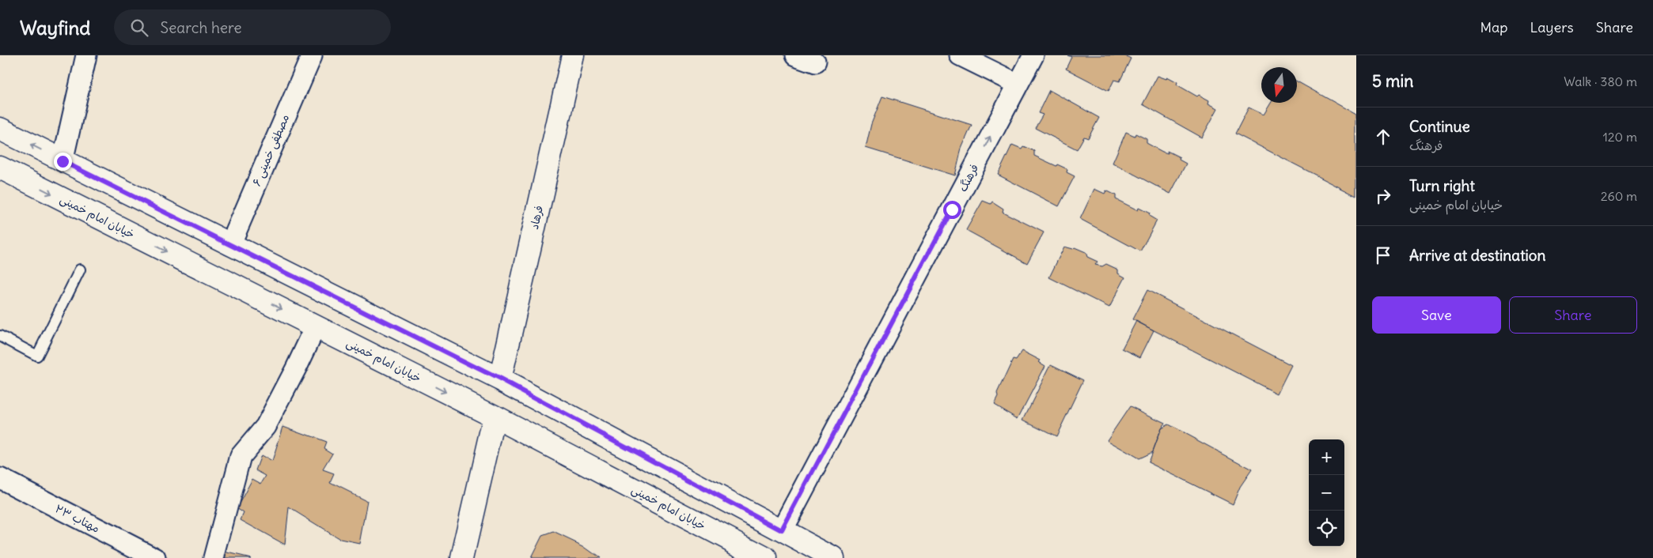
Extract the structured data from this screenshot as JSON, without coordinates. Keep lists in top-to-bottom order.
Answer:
{
  "streets": {
    "main road": ["خیابان امام خمینی", "فرهاد"],
    "street": ["مصطفی خمینی ۶", "فرهنگ", "مهتاب ۲۳"]
  },
  "one_way": ["فرهنگ"],
  "north": "bottom",
  "page": {
    "header": "Wayfind",
    "search": "Search here",
    "nav": ["Map", "Layers", "Share"],
    "heading": ["5 min", "Walk · 380 m"],
    "list": [
      ["Continue", "فرهنگ", "120 m"],
      ["Turn right", "خیابان امام خمینی", "260 m"],
      "Arrive at destination"
    ],
    "buttons": ["Save", "Share"],
    "map_buttons": ["+", "−"]
  }
}
